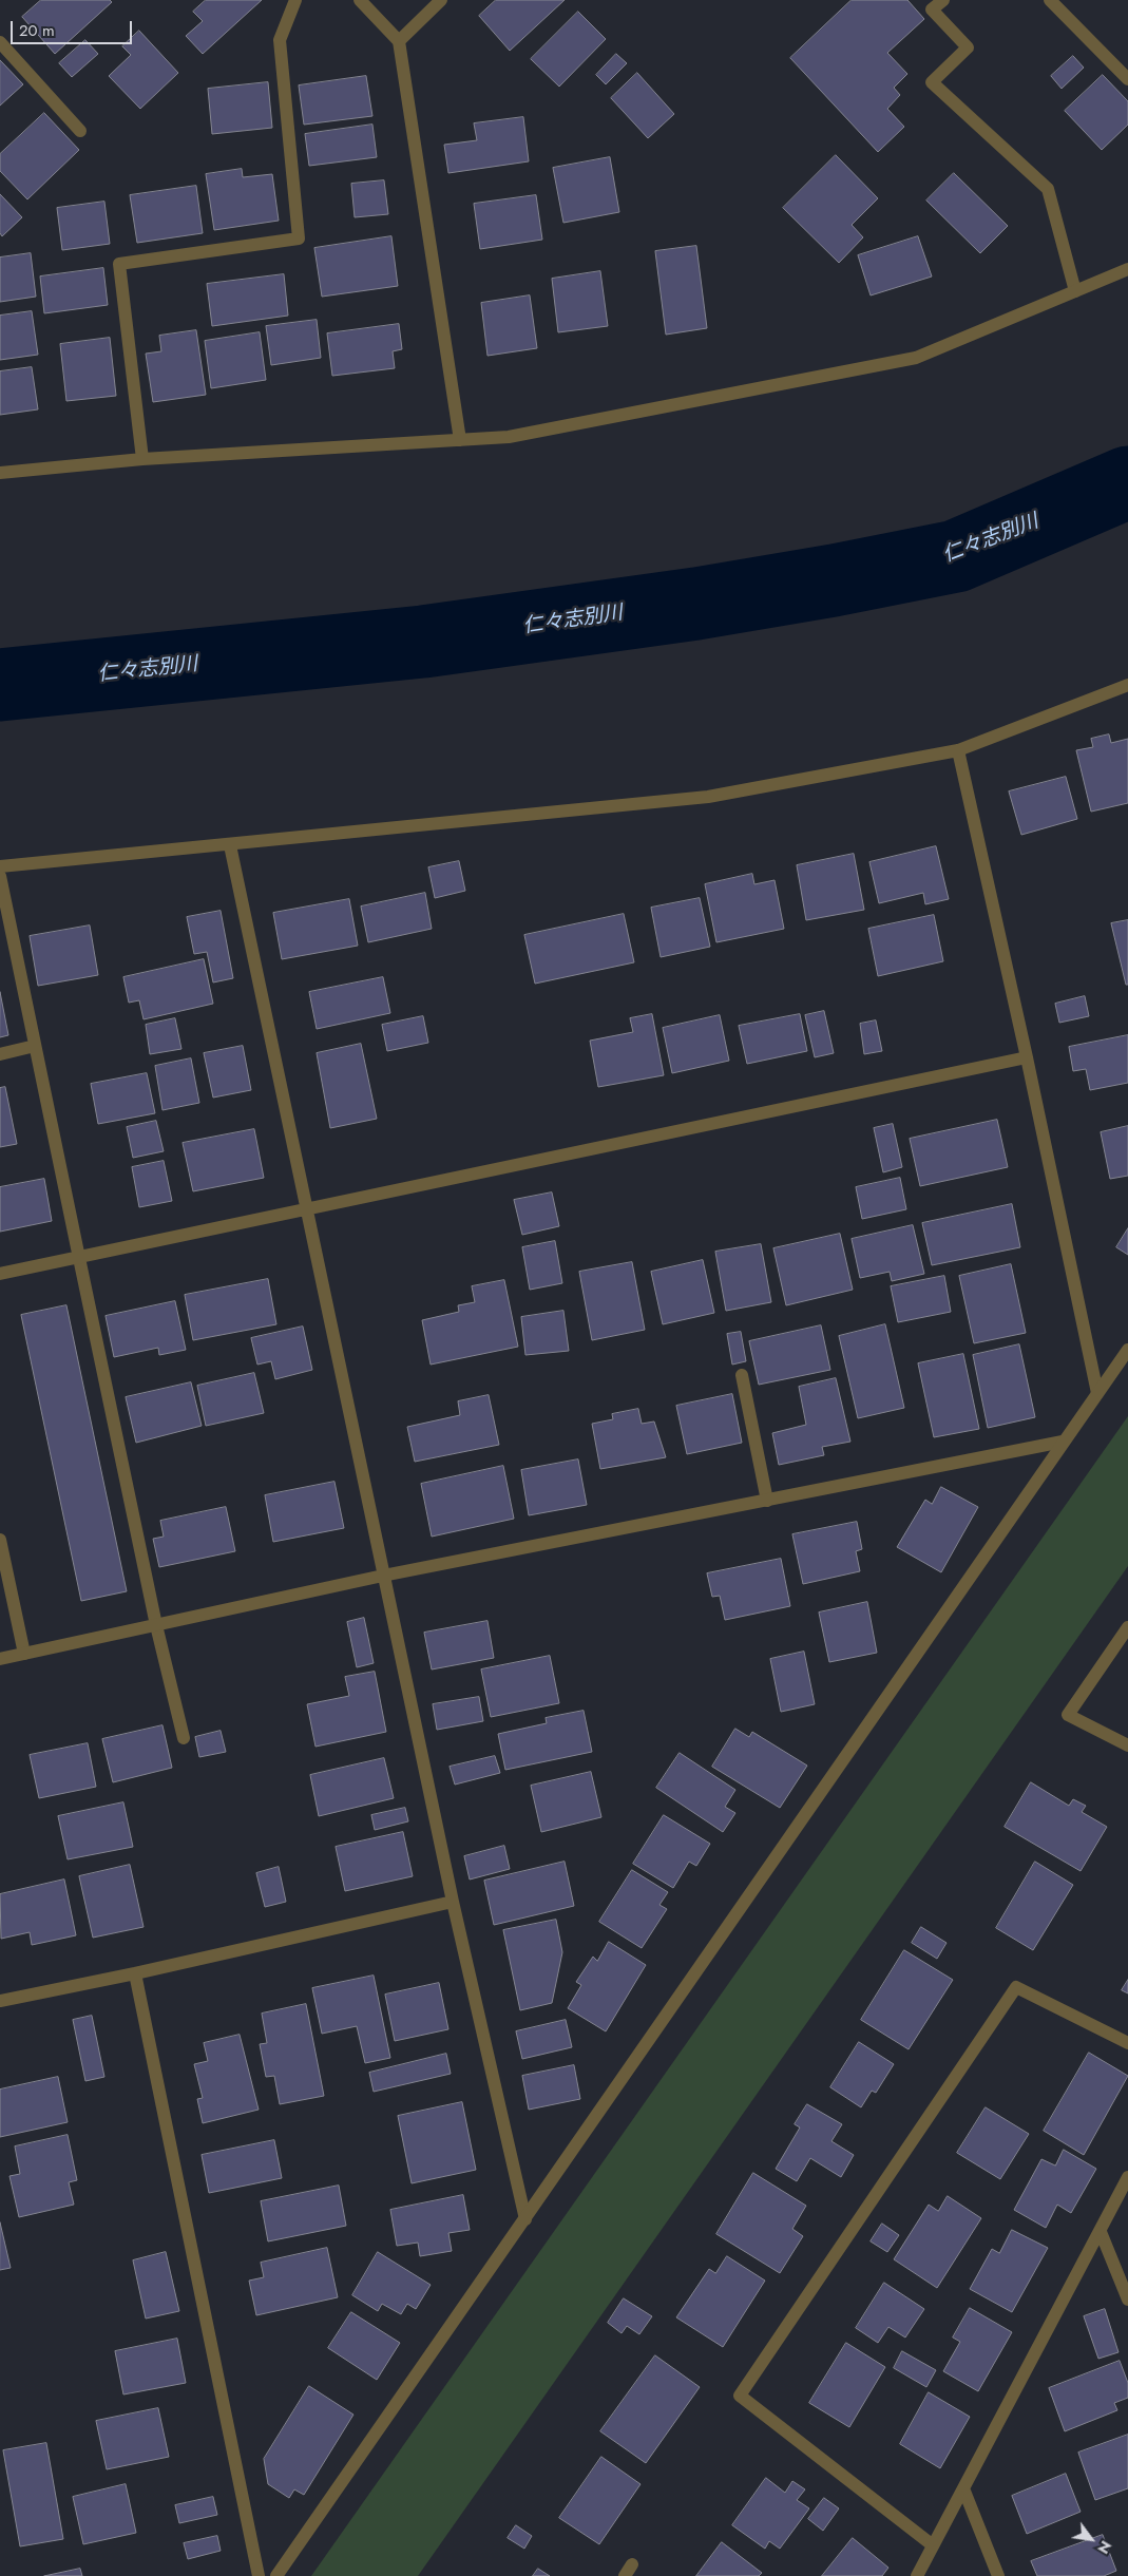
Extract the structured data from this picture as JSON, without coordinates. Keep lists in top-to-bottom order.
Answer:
{
  "water": ["仁々志別川"],
  "scale_bar": "20 m",
  "north": "bottom right"
}
